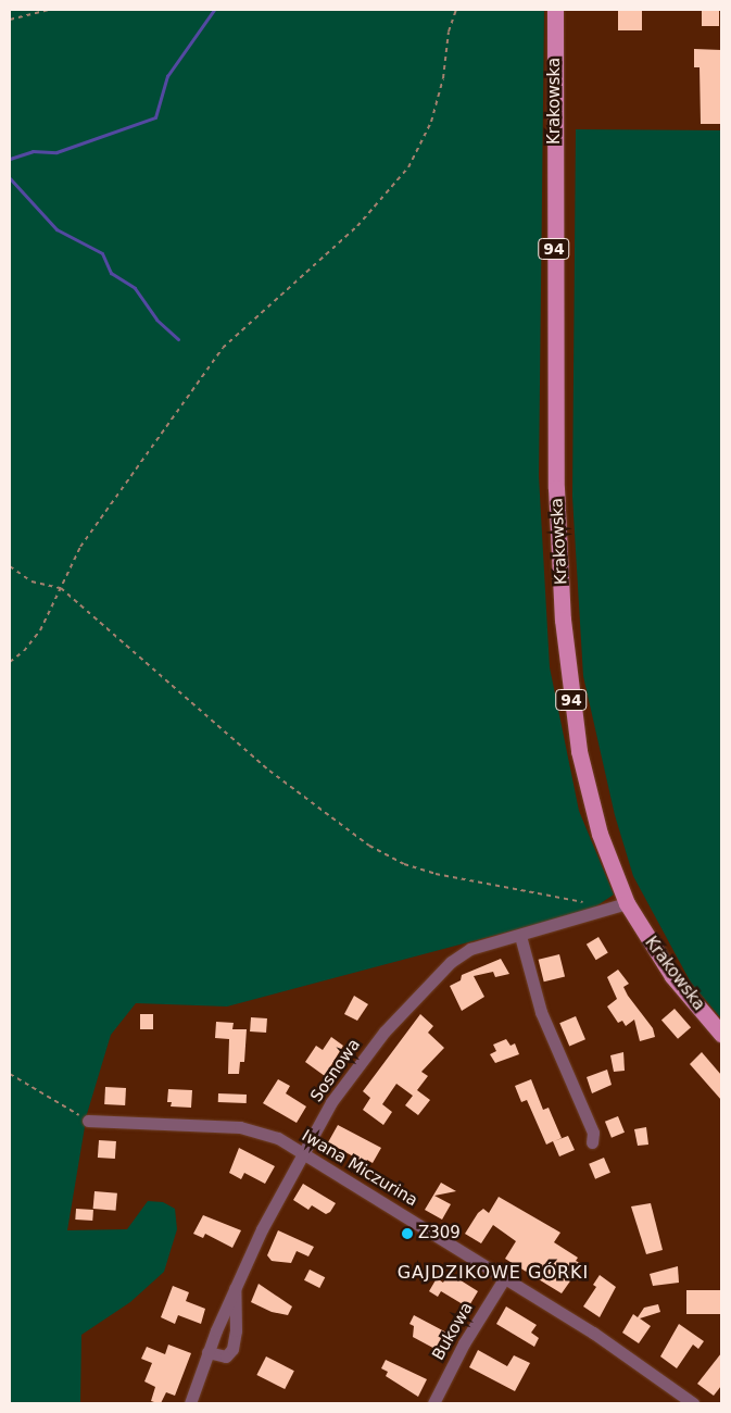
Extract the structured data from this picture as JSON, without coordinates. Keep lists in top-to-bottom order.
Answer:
{
  "streets": {
    "main road": ["Krakowska", "94"],
    "street": ["Sosnowa", "Iwana Miczurina", "Bukowa"]
  },
  "crossings": [
    ["Krakowska", "Sosnowa"],
    ["Sosnowa", "Iwana Miczurina"],
    ["Iwana Miczurina", "Bukowa"]
  ],
  "districts": ["GAJDZIKOWE GÓRKI"],
  "places": ["Z309"]
}
